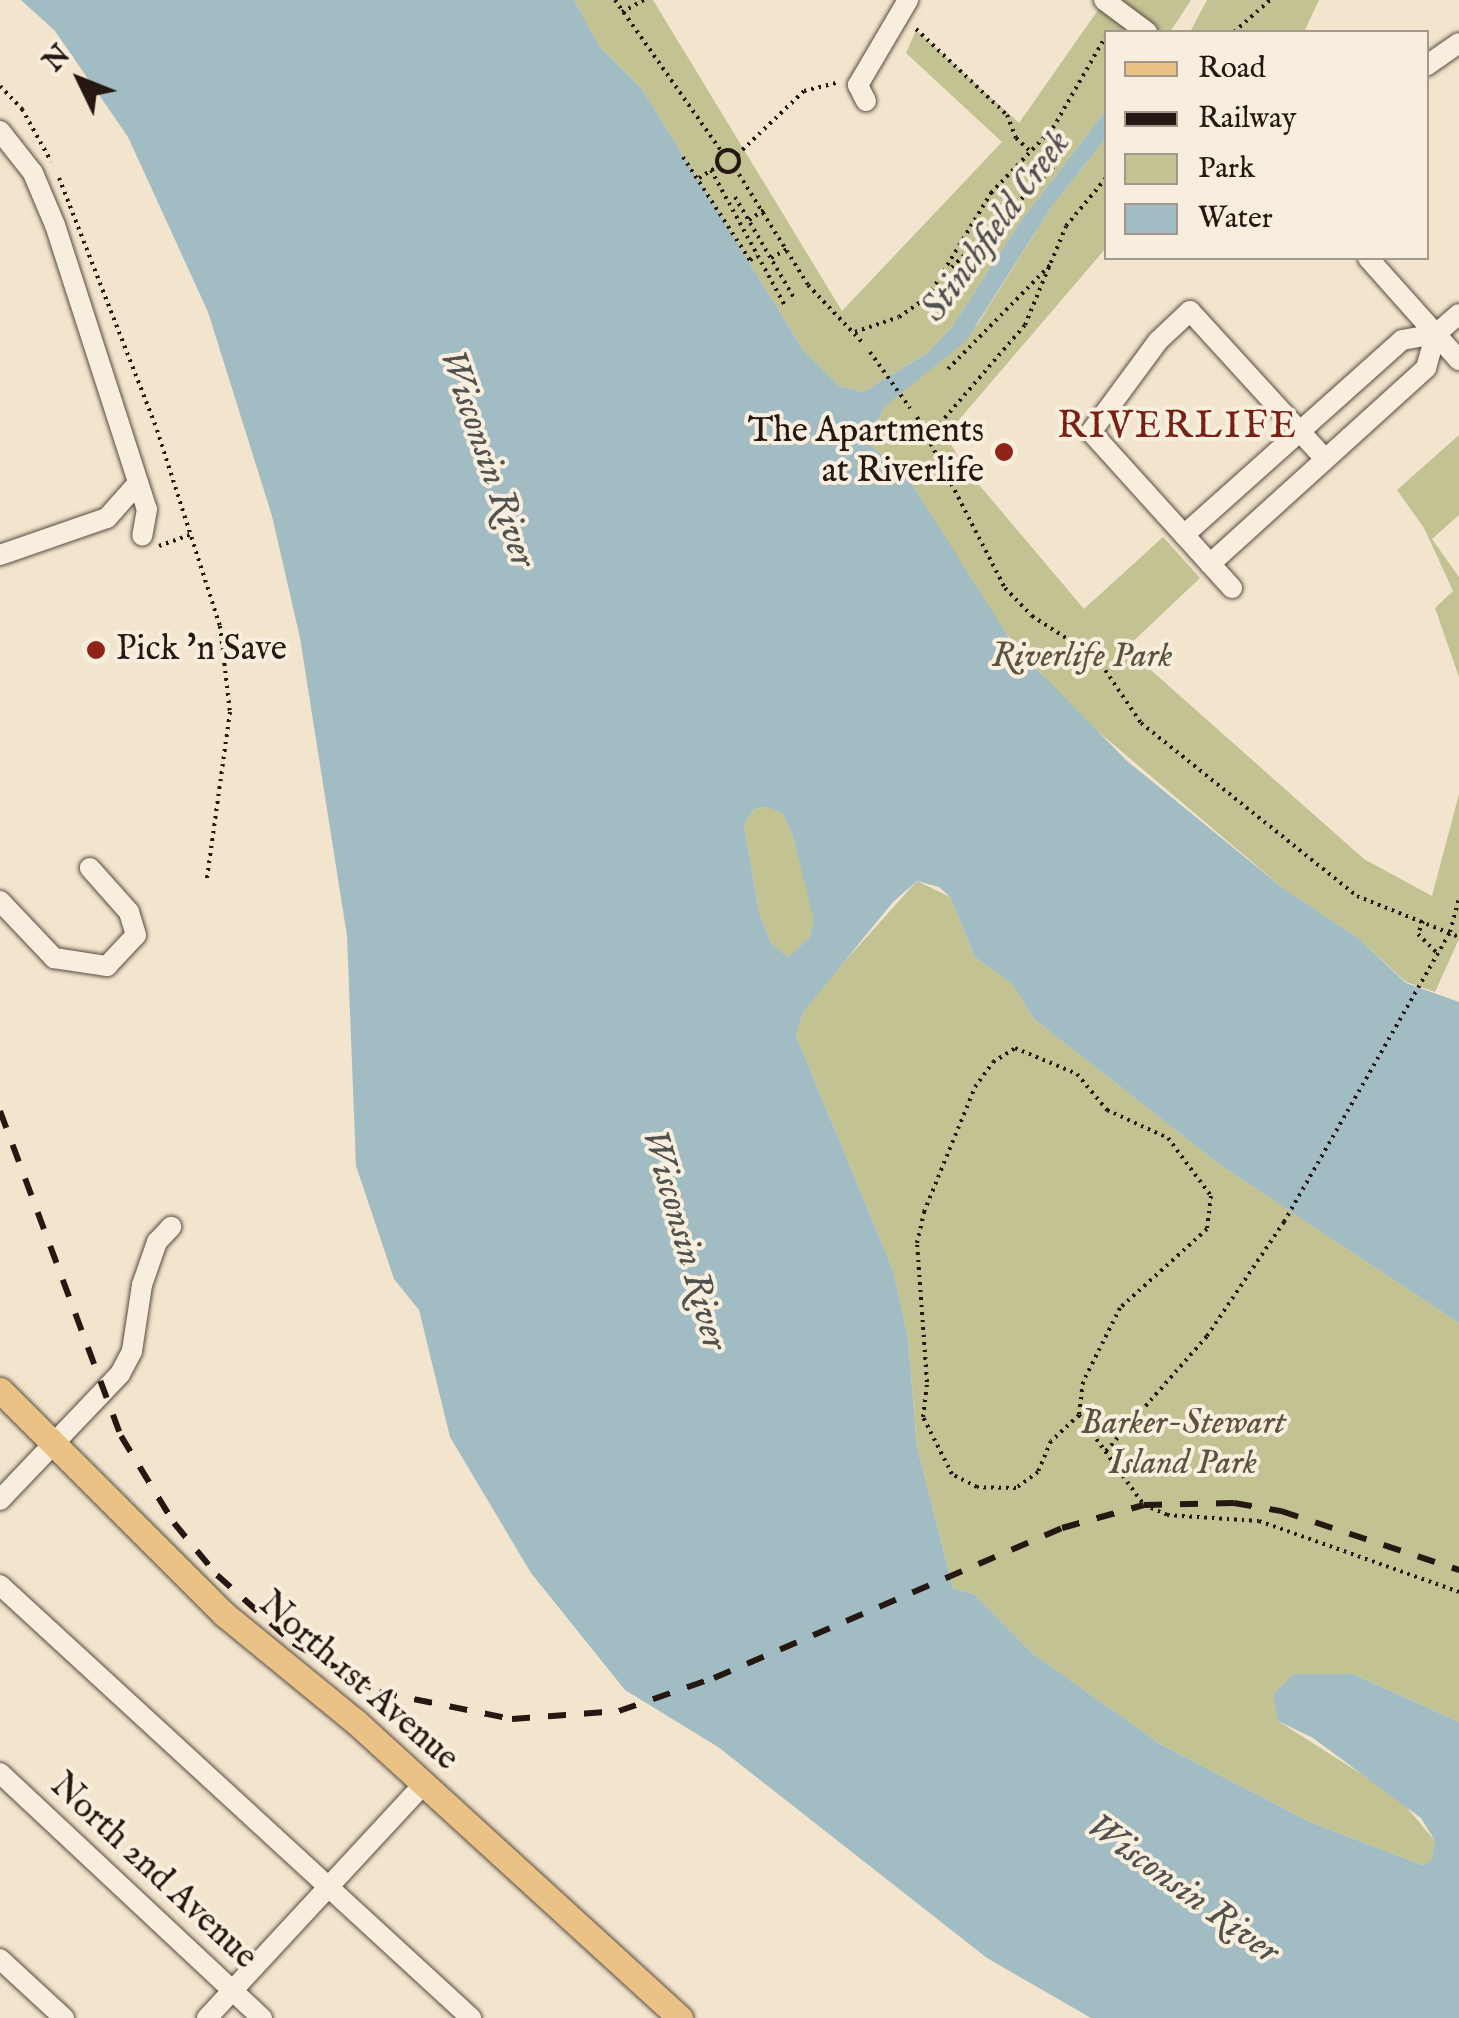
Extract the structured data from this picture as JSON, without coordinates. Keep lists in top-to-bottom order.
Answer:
{
  "streets": {
    "main road": ["North 1st Avenue"],
    "street": ["North 2nd Avenue"]
  },
  "districts": ["RIVERLIFE"],
  "water": ["Stinchfield Creek", "Wisconsin River"],
  "parks": ["Riverlife Park", "Barker-Stewart Island Park"],
  "places": ["The Apartments at Riverlife", "Pick 'n Save"],
  "legend": [
    "Road",
    "Railway",
    "Park",
    "Water"
  ],
  "north": "top left"
}
